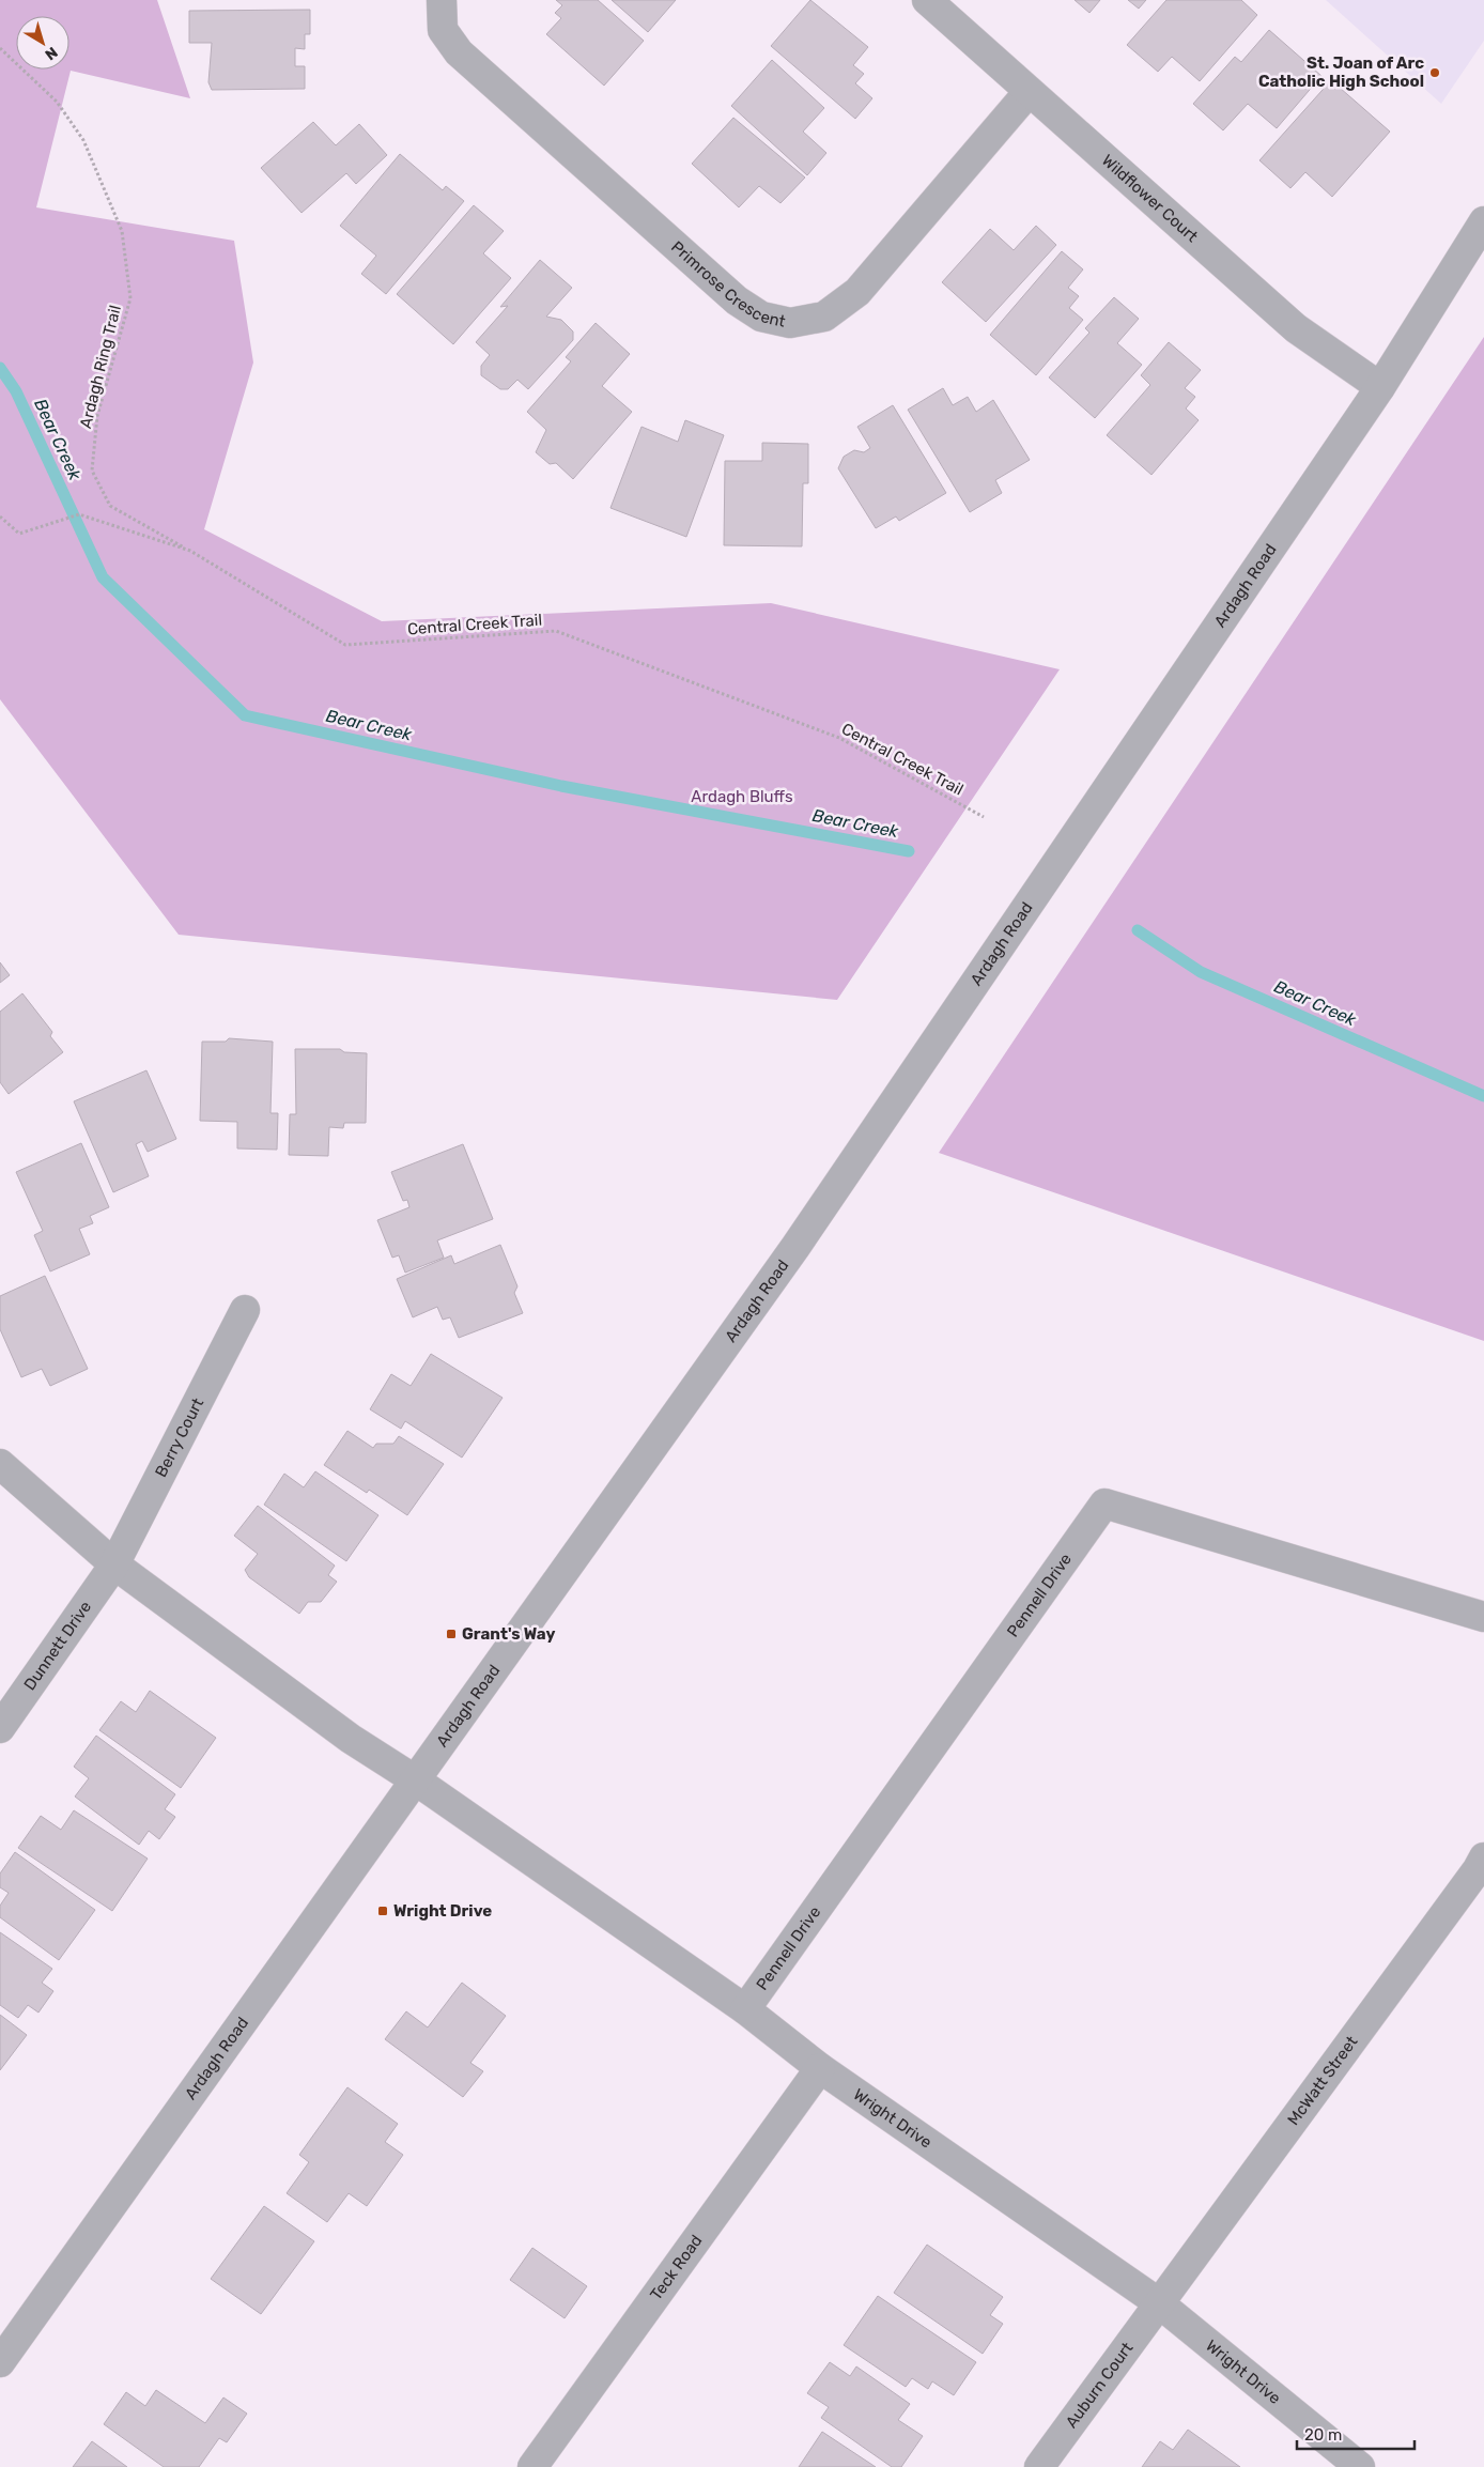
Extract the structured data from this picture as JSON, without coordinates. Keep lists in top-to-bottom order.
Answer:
{
  "streets": {
    "street": [
      "Wildflower Court",
      "Primrose Crescent",
      "Ardagh Road",
      "Berry Court",
      "Pennell Drive",
      "Dunnett Drive",
      "McWatt Street",
      "Wright Drive",
      "Teck Road",
      "Auburn Court"
    ],
    "path": ["Ardagh Ring Trail", "Central Creek Trail"]
  },
  "crossings": [
    ["Wildflower Court", "Primrose Crescent"],
    ["Wildflower Court", "Ardagh Road"],
    ["Ardagh Ring Trail", "Central Creek Trail"],
    ["Ardagh Road", "Wright Drive"],
    ["Berry Court", "Dunnett Drive"],
    ["Pennell Drive", "Wright Drive"],
    ["McWatt Street", "Wright Drive"],
    ["McWatt Street", "Auburn Court"],
    ["Wright Drive", "Teck Road"],
    ["Wright Drive", "Auburn Court"]
  ],
  "water": ["Bear Creek"],
  "parks": ["Ardagh Bluffs"],
  "places": {
    "other": ["St. Joan of Arc Catholic High School"],
    "transit": ["Grant's Way", "Wright Drive"]
  },
  "scale_bar": "20 m",
  "north": "bottom right"
}
